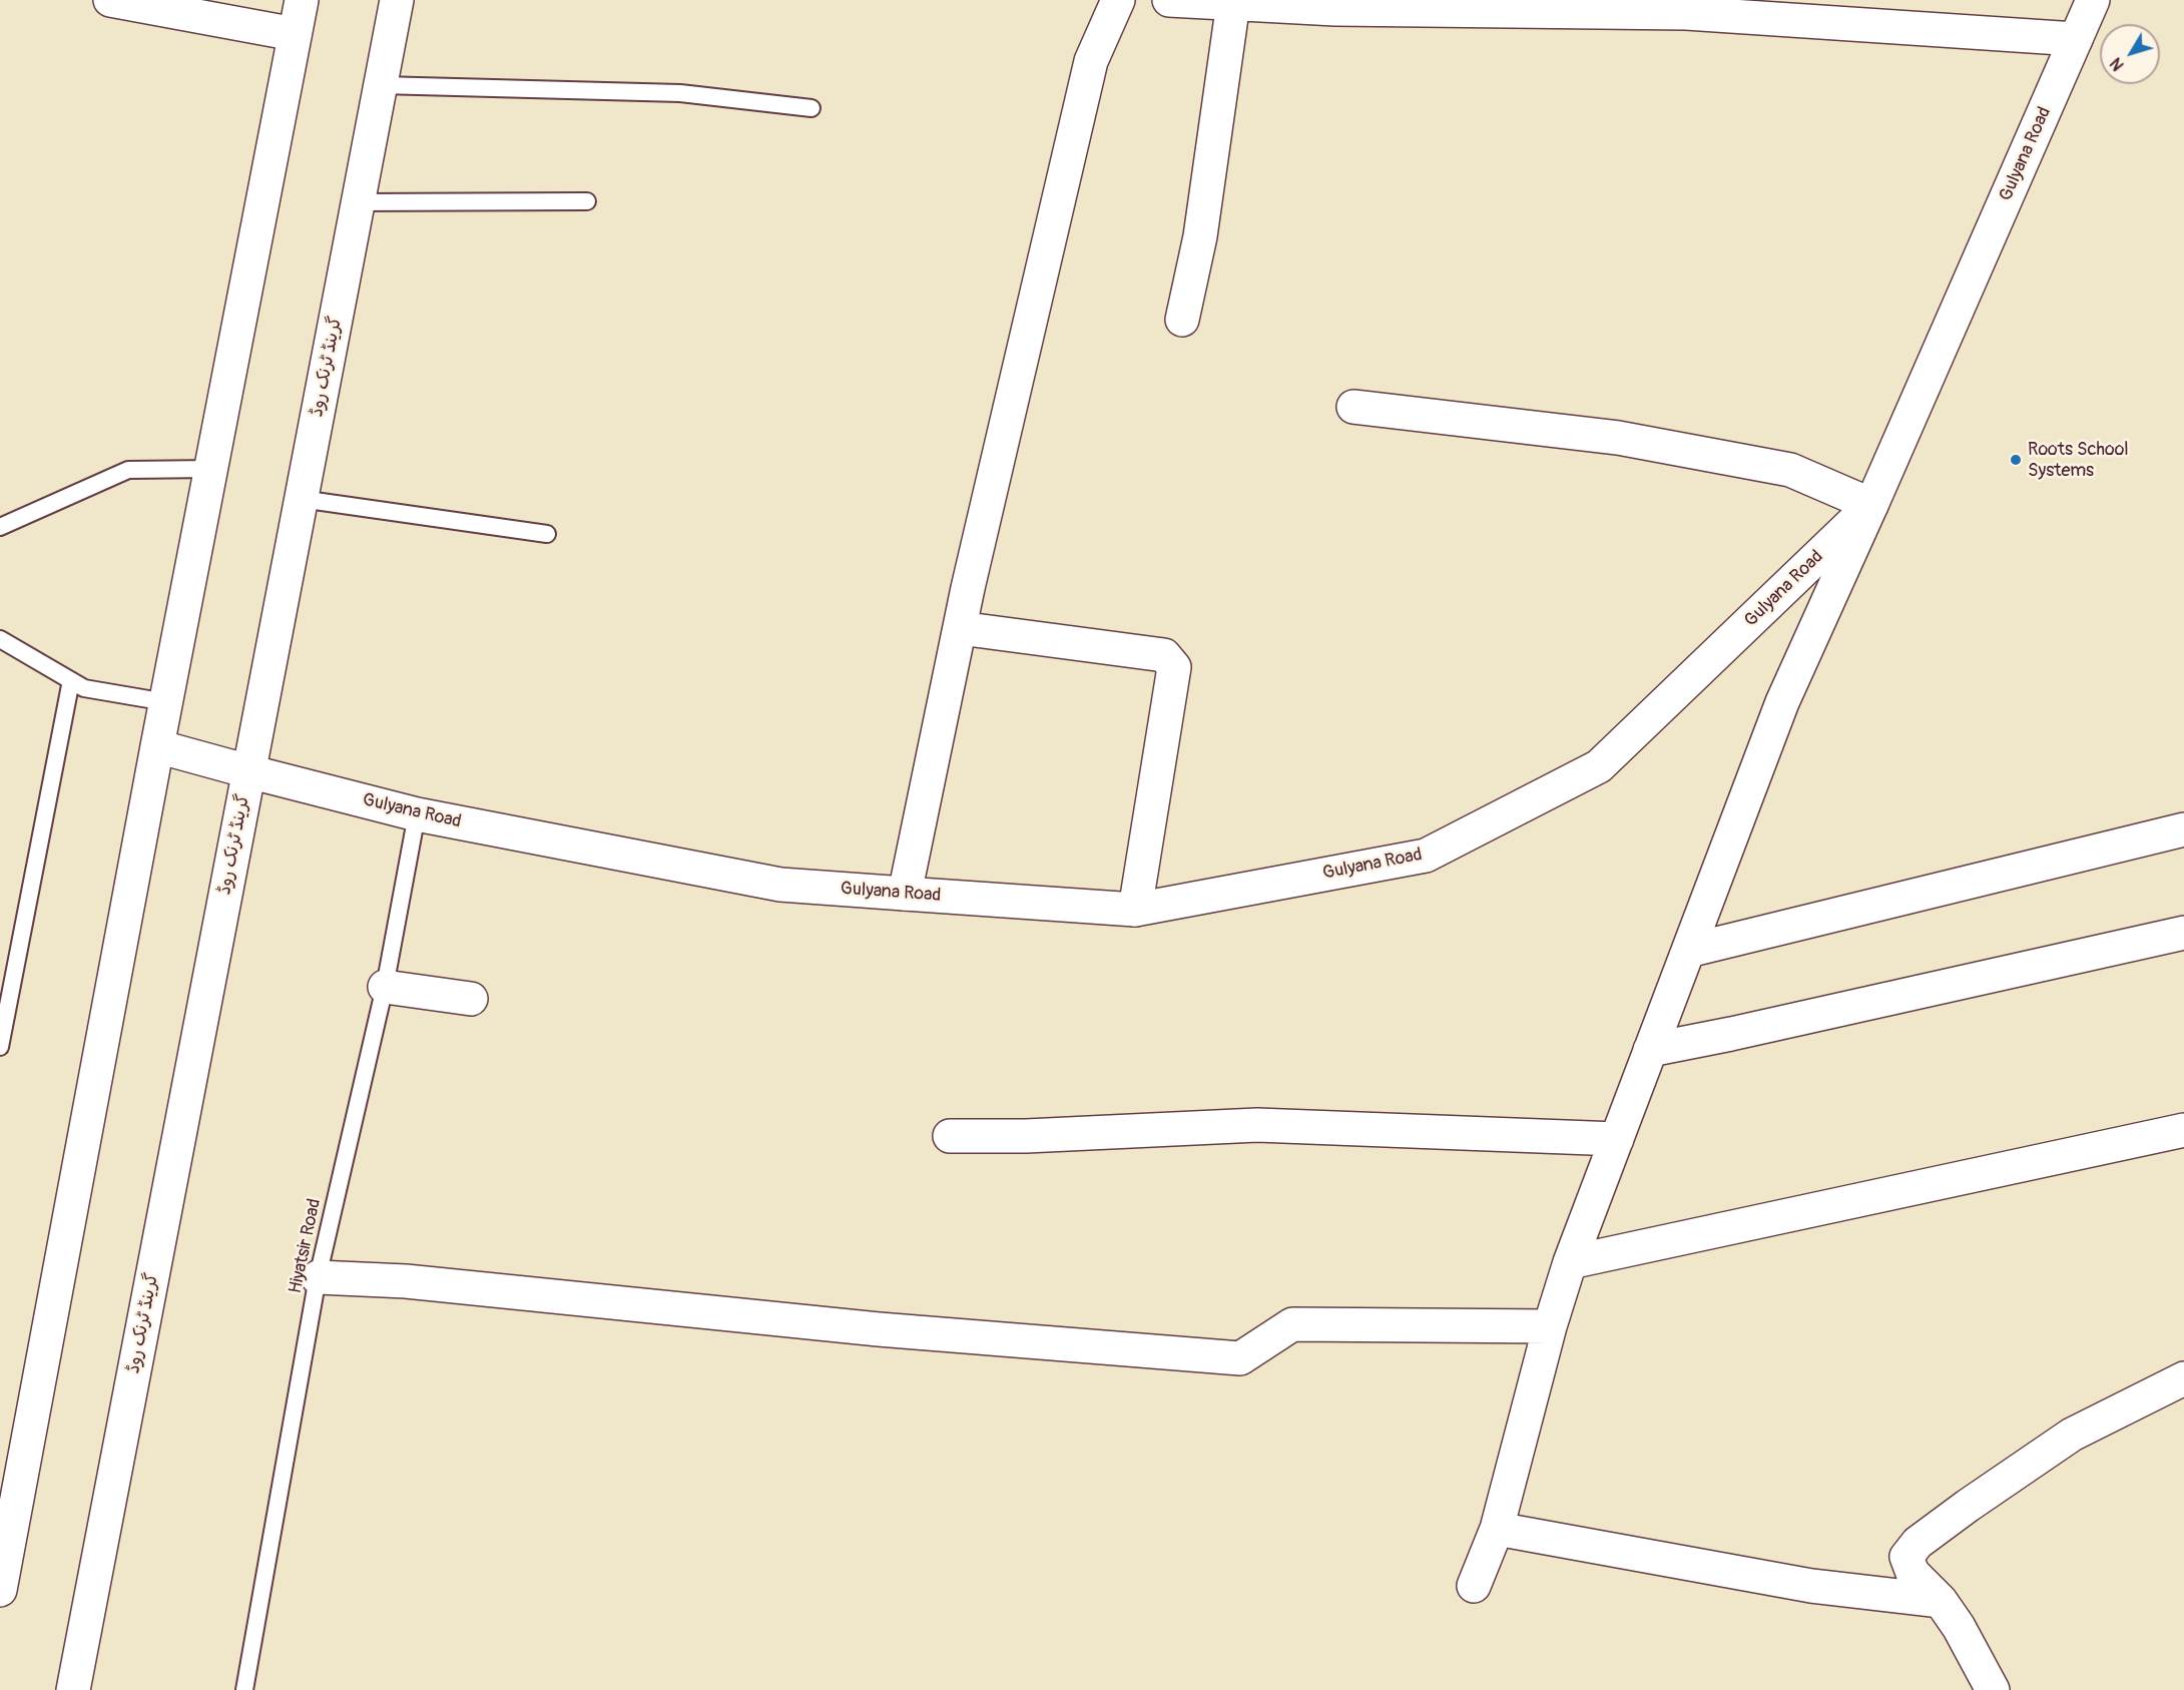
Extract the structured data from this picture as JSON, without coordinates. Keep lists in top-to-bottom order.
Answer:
{
  "streets": {
    "main road": ["Gulyana Road", "گرینڈ ٹرنک روڈ"],
    "lane": ["Hiyatsir Road"]
  },
  "crossings": [
    ["Gulyana Road", "گرینڈ ٹرنک روڈ"],
    ["Gulyana Road", "Hiyatsir Road"]
  ],
  "places": ["Roots School Systems"],
  "north": "bottom left"
}
